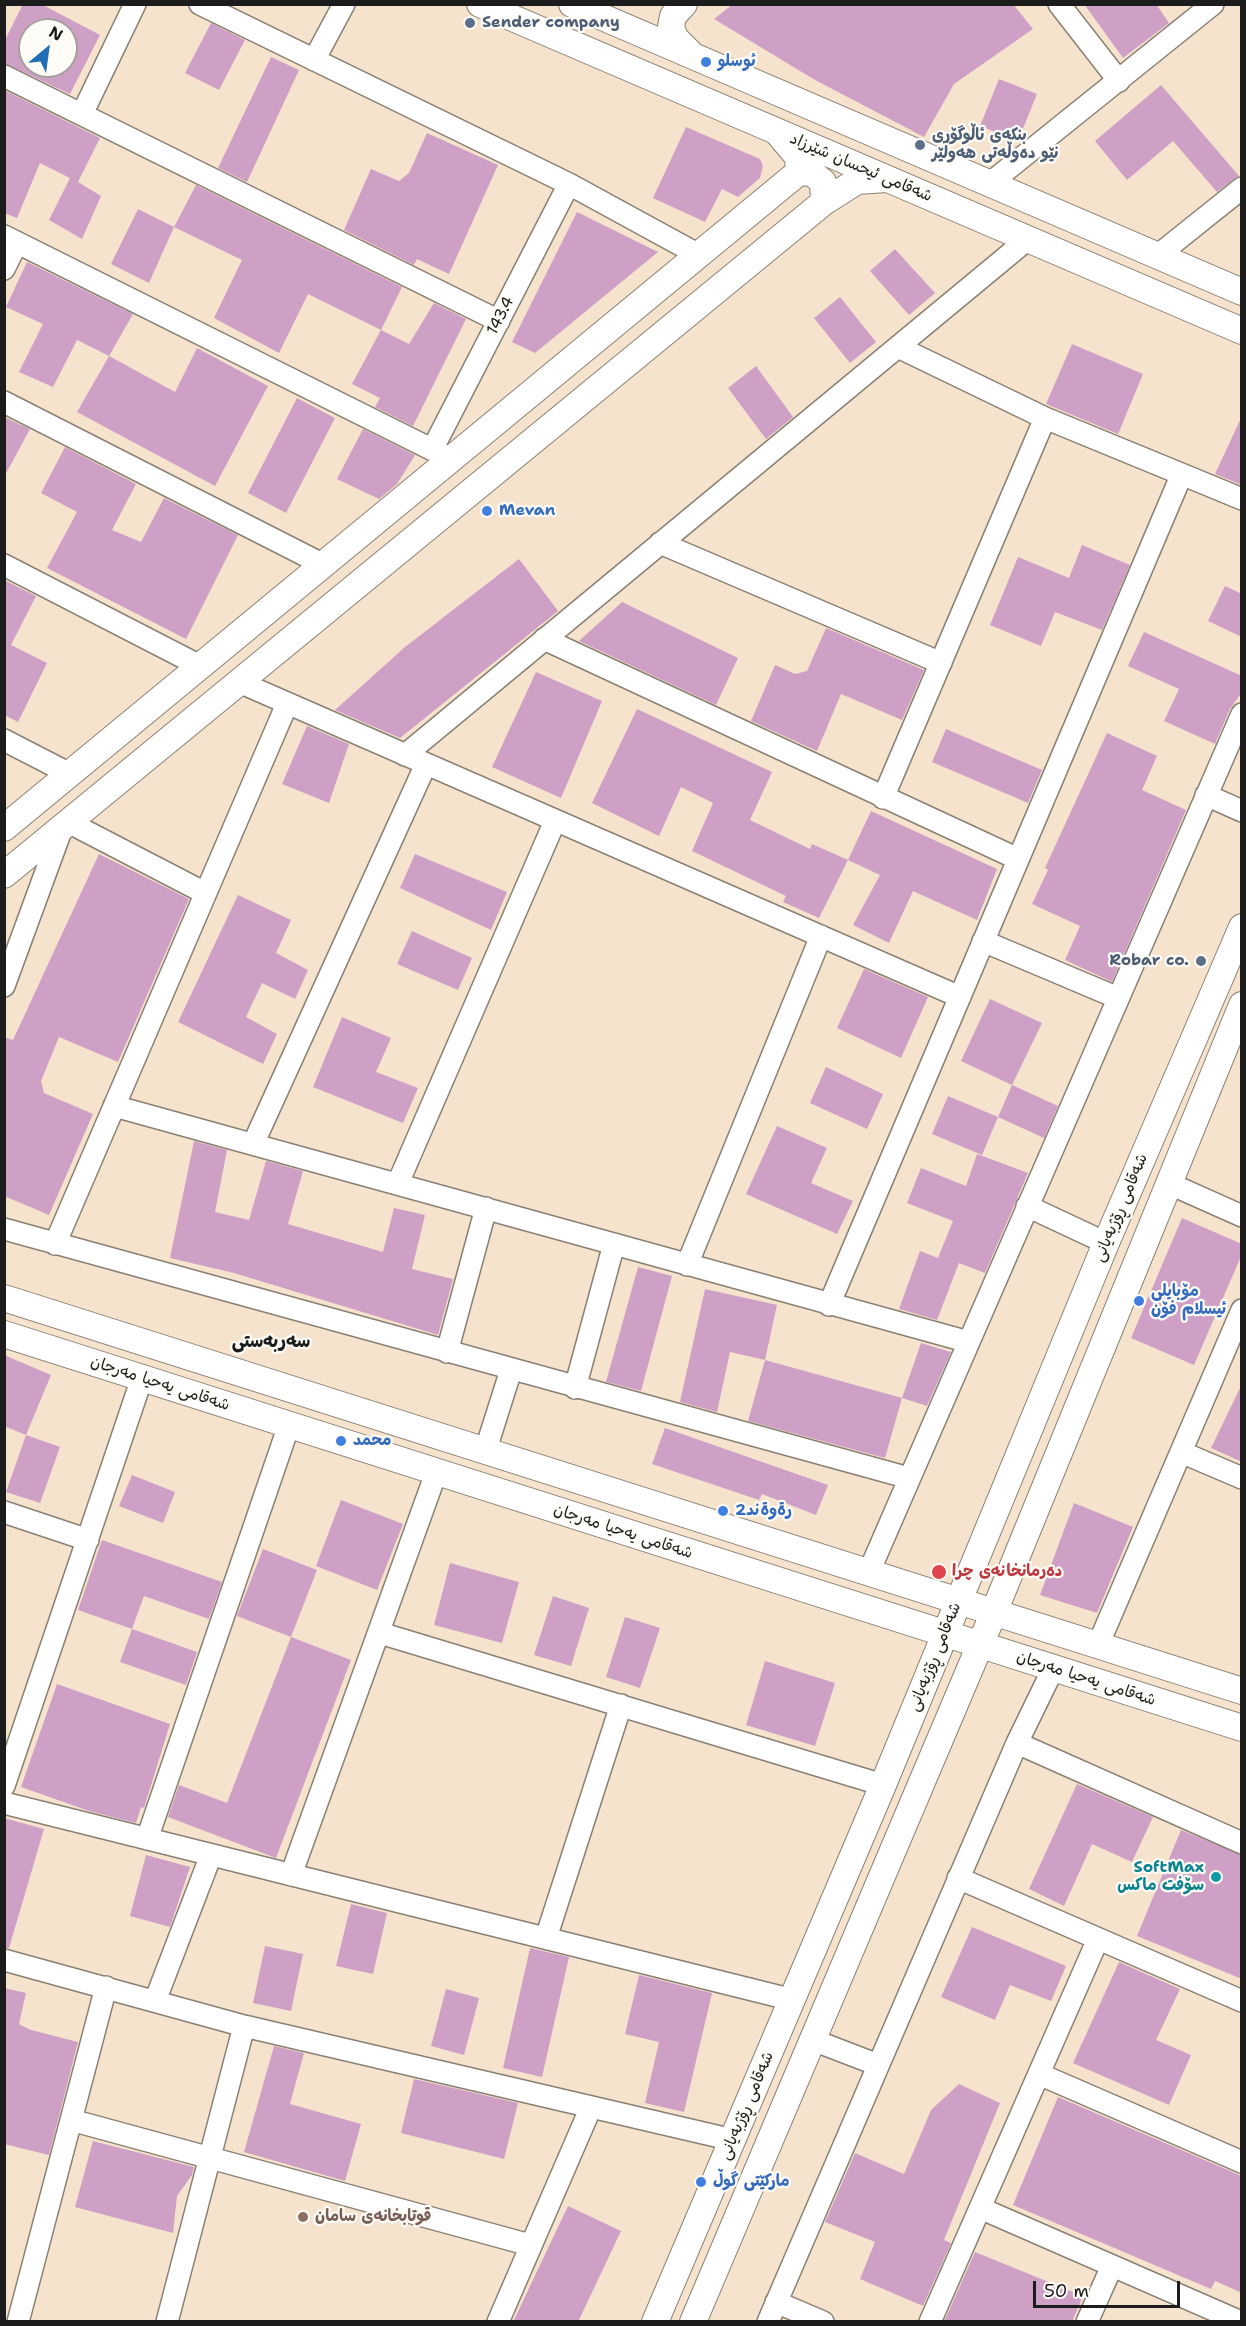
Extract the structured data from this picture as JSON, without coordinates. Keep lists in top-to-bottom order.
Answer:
{
  "streets": {
    "street": [
      "شەقامی ئیحسان شێرزاد",
      "143.4",
      "شەقامی ڕۆژبەیانی",
      "شەقامی یەحیا مەرجان"
    ]
  },
  "crossings": [
    ["شەقامی ڕۆژبەیانی", "شەقامی یەحیا مەرجان"]
  ],
  "districts": ["سه‌ربه‌ستی"],
  "places": [
    "Sender company",
    "ئوسلو",
    "بنکەی ئاڵوگۆڕی نێو دەوڵەتی هەولێر",
    "Mevan",
    "Robar co.",
    "مۆبایلی ئیسلام فۆن",
    "محمد",
    "رةوةند2",
    "دەرمانخانەی چرا",
    "SoftMax سۆفت ماکس",
    "مارکێتی گوڵ",
    "قوتابخانەی سامان"
  ],
  "scale_bar": "50 m",
  "north": "top right"
}
